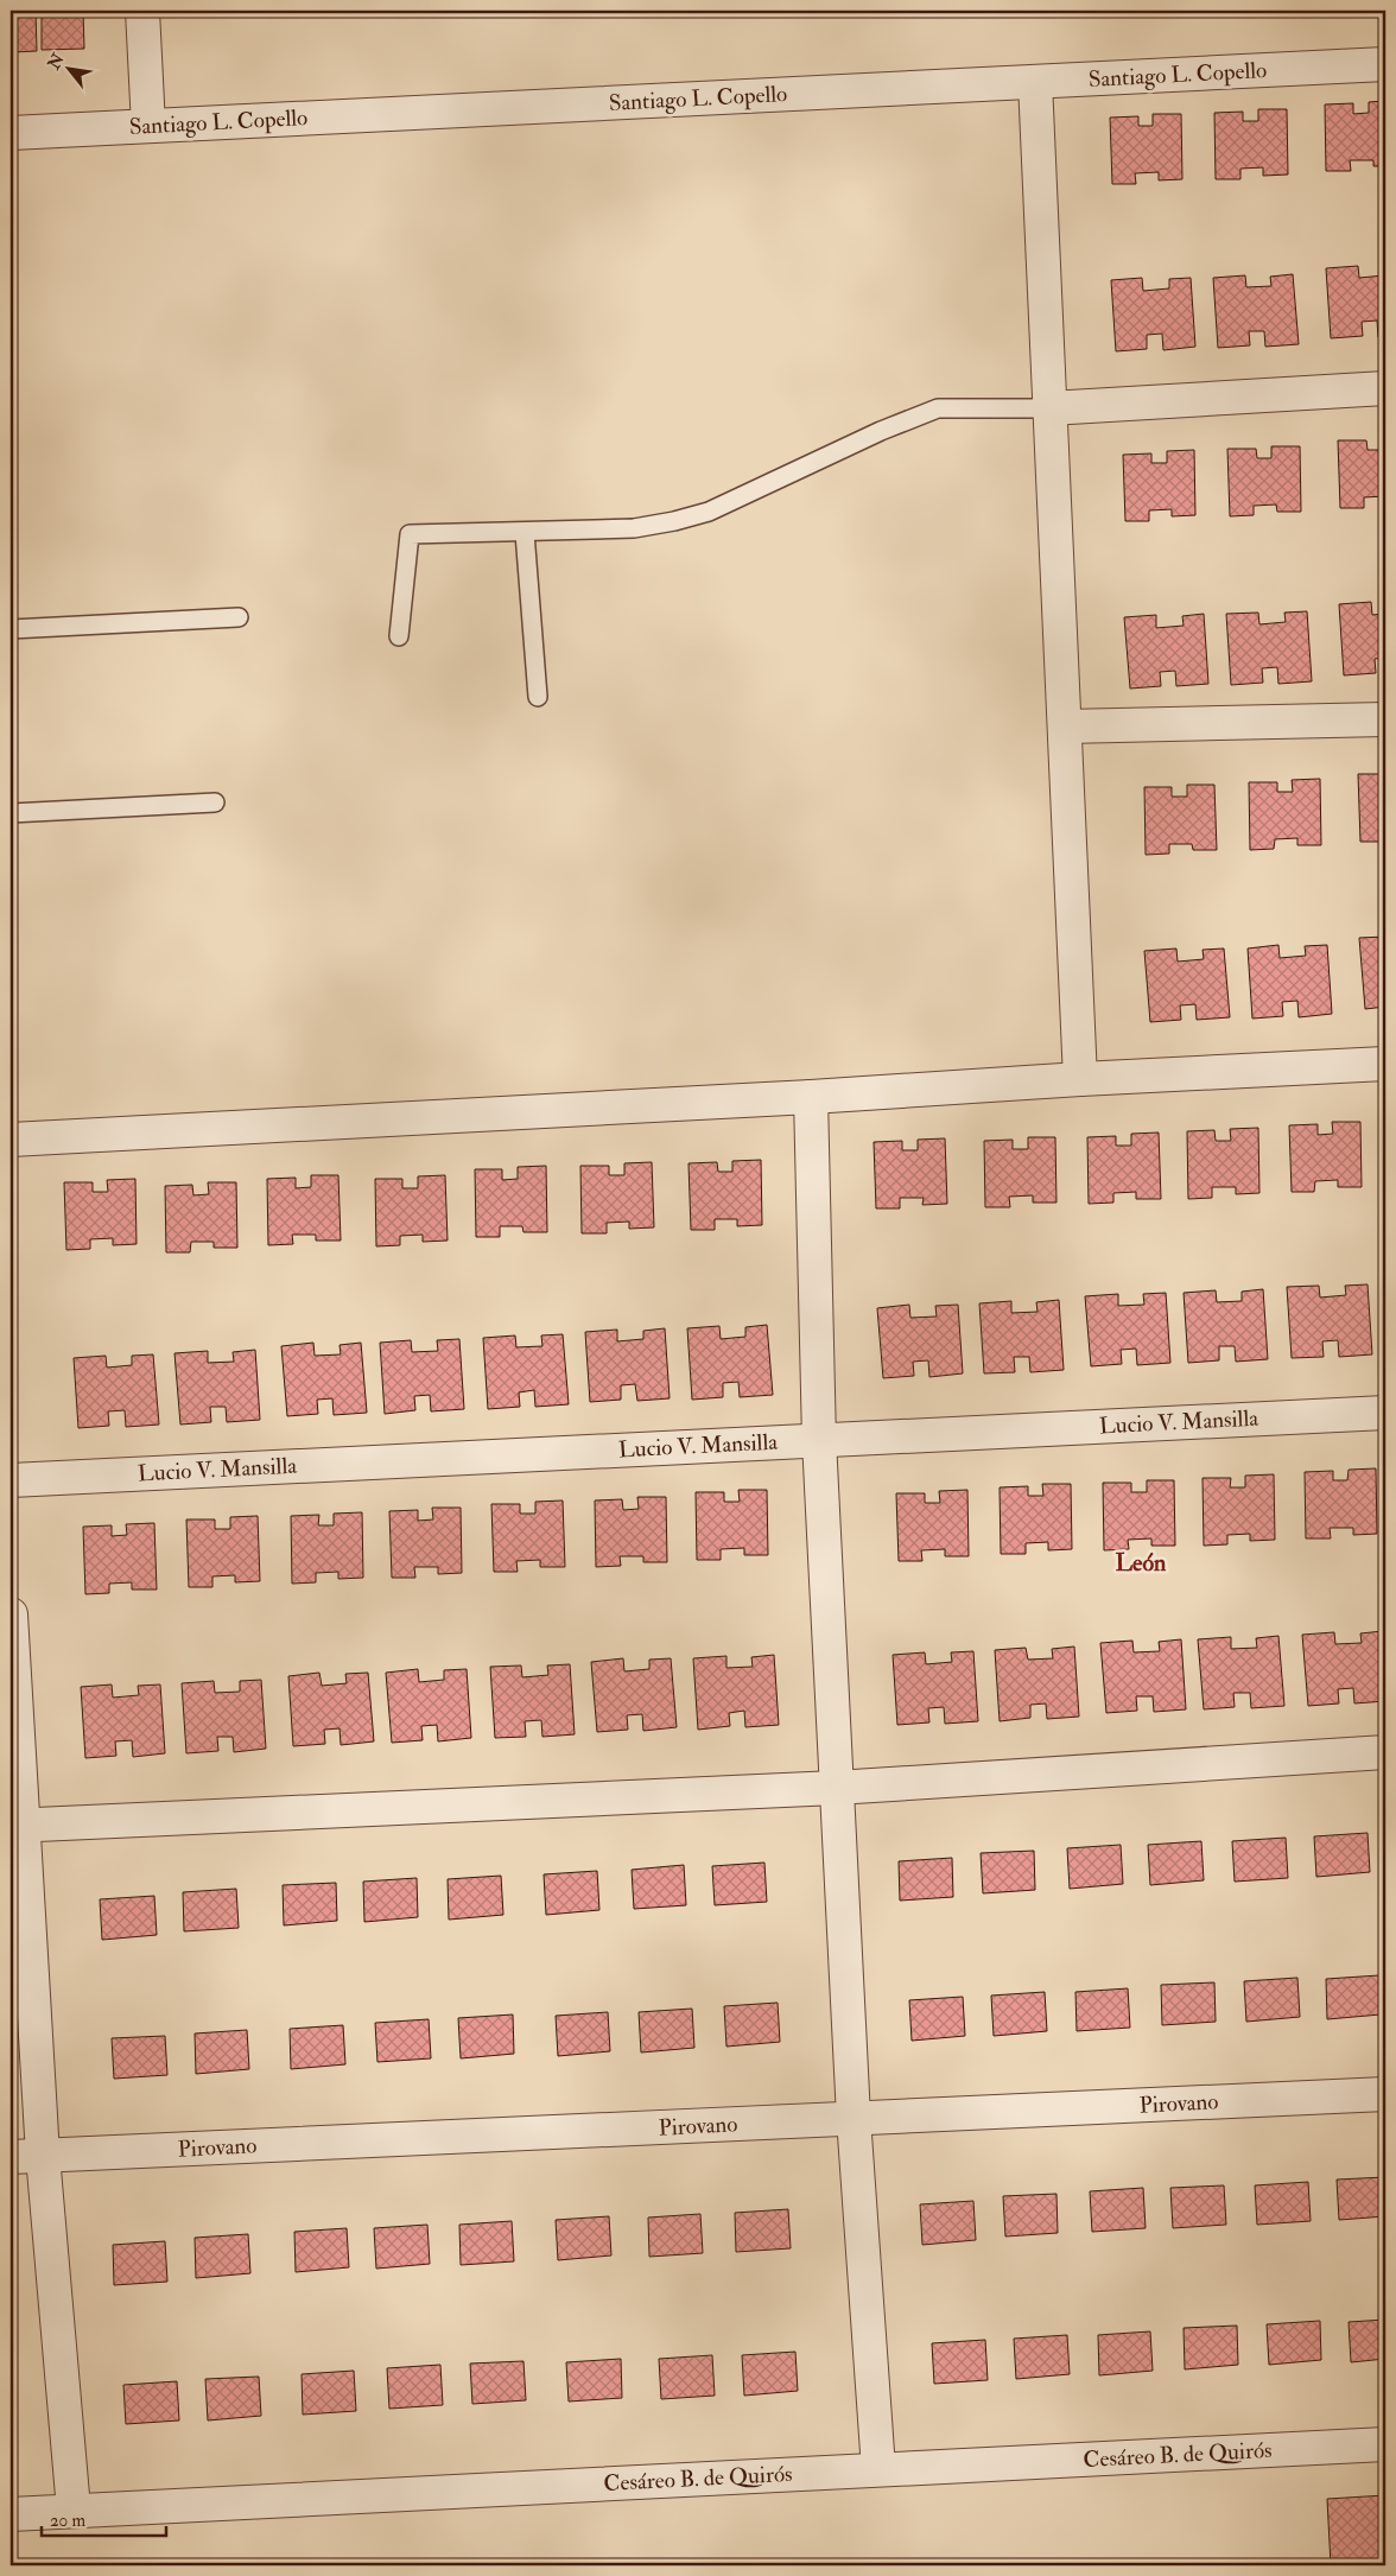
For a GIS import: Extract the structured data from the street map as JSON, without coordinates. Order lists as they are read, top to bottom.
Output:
{
  "streets": {
    "street": [
      "Santiago L. Copello",
      "Lucio V. Mansilla",
      "Pirovano",
      "Cesáreo B. de Quirós"
    ]
  },
  "districts": ["León"],
  "scale_bar": "20 m",
  "north": "top left"
}
